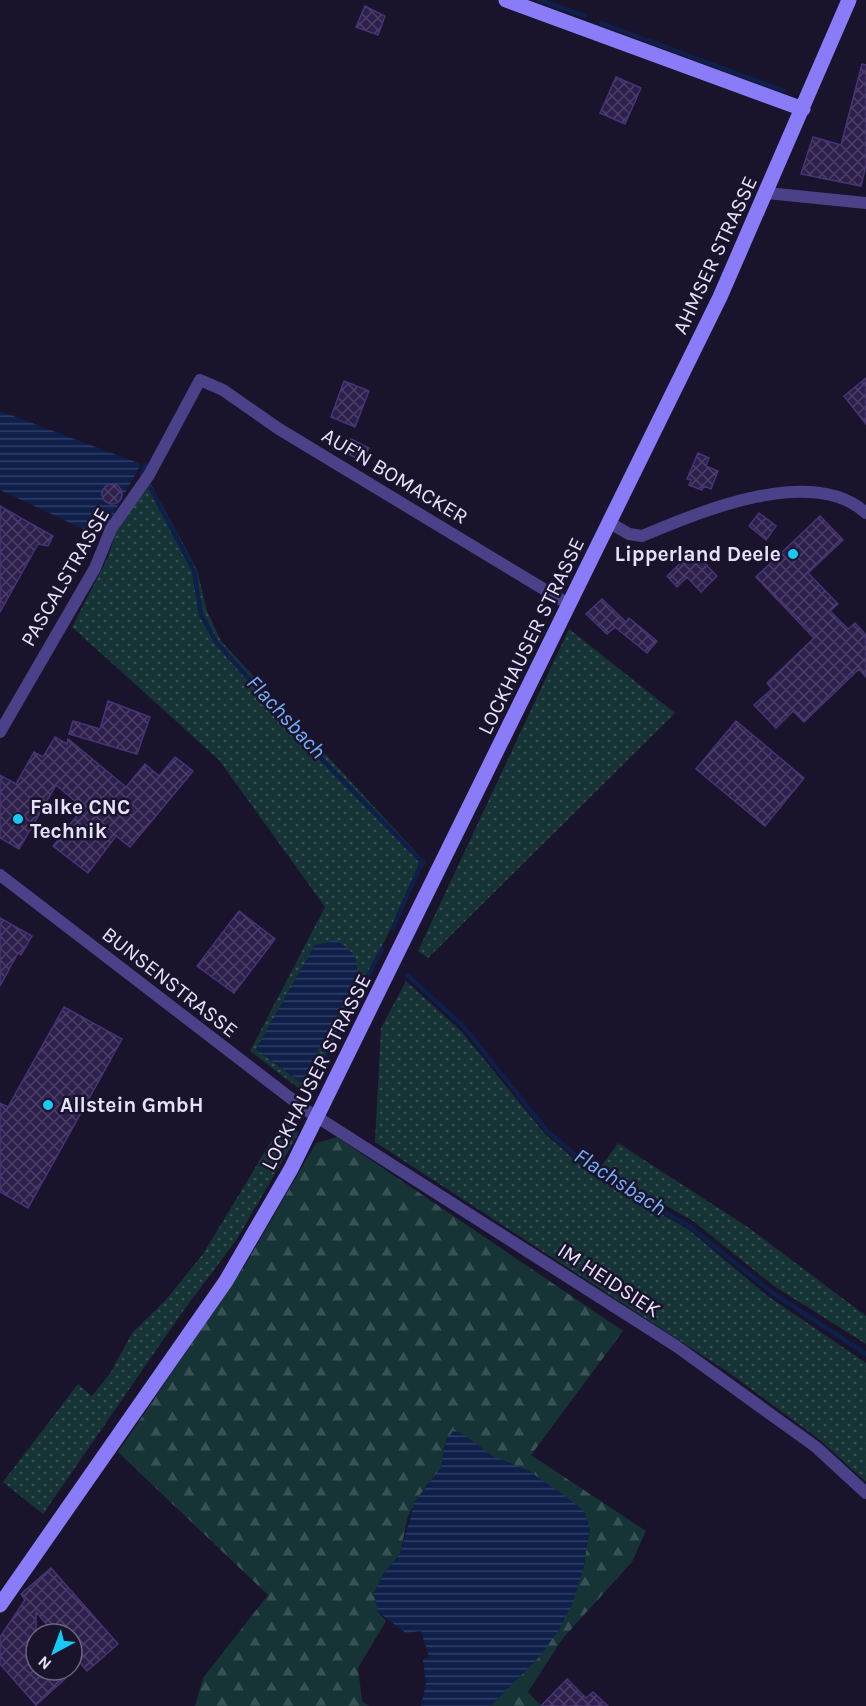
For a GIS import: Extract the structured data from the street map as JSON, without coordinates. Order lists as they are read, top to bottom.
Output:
{
  "streets": {
    "street": [
      "AHMSER STRASSE",
      "AUF'N BOMACKER",
      "PASCALSTRASSE",
      "LOCKHAUSER STRASSE",
      "BUNSENSTRASSE",
      "IM HEIDSIEK"
    ]
  },
  "crossings": [
    ["AHMSER STRASSE", "LOCKHAUSER STRASSE"],
    ["AUF'N BOMACKER", "PASCALSTRASSE"],
    ["AUF'N BOMACKER", "LOCKHAUSER STRASSE"],
    ["LOCKHAUSER STRASSE", "BUNSENSTRASSE"],
    ["LOCKHAUSER STRASSE", "IM HEIDSIEK"],
    ["BUNSENSTRASSE", "IM HEIDSIEK"]
  ],
  "water": ["Flachsbach"],
  "places": ["Lipperland Deele", "Falke CNC Technik", "Allstein GmbH"],
  "north": "bottom left"
}
